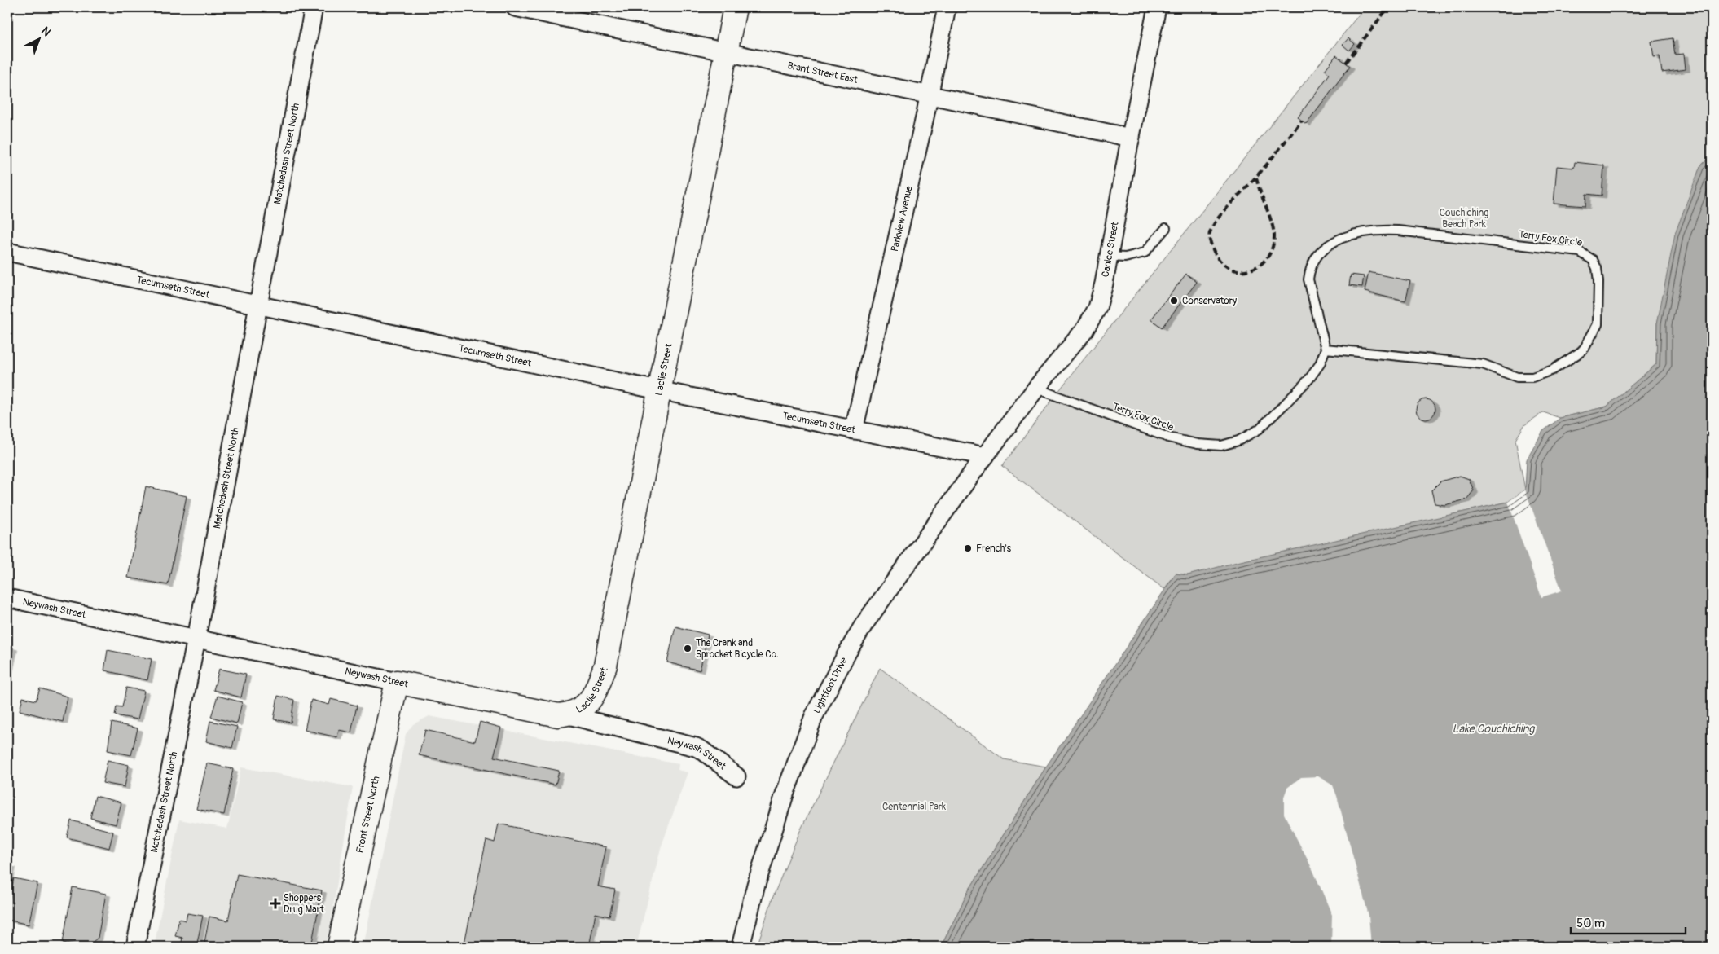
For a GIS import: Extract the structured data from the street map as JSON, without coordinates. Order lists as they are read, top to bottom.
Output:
{
  "streets": {
    "main road": ["Laclie Street", "Neywash Street", "Front Street North"],
    "street": [
      "Brant Street East",
      "Matchedash Street North",
      "Parkview Avenue",
      "Canice Street",
      "Tecumseth Street",
      "Lightfoot Drive"
    ],
    "lane": ["Terry Fox Circle"]
  },
  "crossings": [
    ["Brant Street East", "Parkview Avenue"],
    ["Brant Street East", "Canice Street"],
    ["Brant Street East", "Laclie Street"],
    ["Matchedash Street North", "Tecumseth Street"],
    ["Matchedash Street North", "Neywash Street"],
    ["Parkview Avenue", "Tecumseth Street"],
    ["Terry Fox Circle", "Canice Street"],
    ["Canice Street", "Tecumseth Street"],
    ["Canice Street", "Lightfoot Drive"],
    ["Tecumseth Street", "Laclie Street"],
    ["Tecumseth Street", "Lightfoot Drive"],
    ["Laclie Street", "Neywash Street"],
    ["Neywash Street", "Front Street North"]
  ],
  "water": ["Lake Couchiching"],
  "parks": ["Couchiching Beach Park", "Centennial Park"],
  "places": {
    "other": ["Conservatory", "French's", "The Crank and Sprocket Bicycle Co."],
    "health": ["Shoppers Drug Mart"]
  },
  "scale_bar": "50 m",
  "north": "top right"
}
